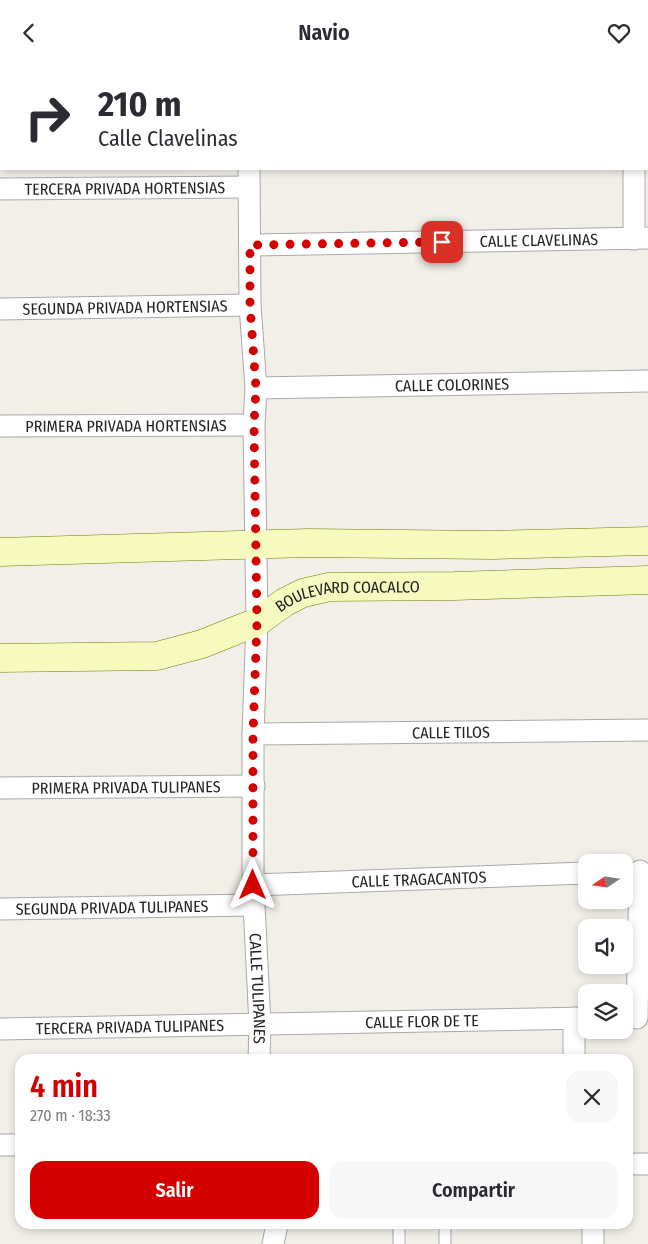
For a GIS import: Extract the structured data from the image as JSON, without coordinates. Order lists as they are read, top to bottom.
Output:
{
  "streets": {
    "main road": ["BOULEVARD COACALCO"],
    "street": [
      "TERCERA PRIVADA HORTENSIAS",
      "CALLE CLAVELINAS",
      "SEGUNDA PRIVADA HORTENSIAS",
      "CALLE COLORINES",
      "PRIMERA PRIVADA HORTENSIAS",
      "CALLE TILOS",
      "PRIMERA PRIVADA TULIPANES",
      "CALLE TRAGACANTOS",
      "SEGUNDA PRIVADA TULIPANES",
      "CALLE TULIPANES",
      "CALLE FLOR DE TE",
      "TERCERA PRIVADA TULIPANES"
    ]
  },
  "crossings": [
    ["TERCERA PRIVADA HORTENSIAS", "CALLE TULIPANES"],
    ["CALLE CLAVELINAS", "CALLE TULIPANES"],
    ["SEGUNDA PRIVADA HORTENSIAS", "CALLE TULIPANES"],
    ["CALLE COLORINES", "CALLE TULIPANES"],
    ["PRIMERA PRIVADA HORTENSIAS", "CALLE TULIPANES"],
    ["BOULEVARD COACALCO", "CALLE TULIPANES"],
    ["CALLE TILOS", "CALLE TULIPANES"],
    ["PRIMERA PRIVADA TULIPANES", "CALLE TULIPANES"],
    ["CALLE TRAGACANTOS", "SEGUNDA PRIVADA TULIPANES"],
    ["CALLE TRAGACANTOS", "CALLE TULIPANES"],
    ["SEGUNDA PRIVADA TULIPANES", "CALLE TULIPANES"],
    ["CALLE TULIPANES", "CALLE FLOR DE TE"],
    ["CALLE TULIPANES", "TERCERA PRIVADA TULIPANES"],
    ["CALLE FLOR DE TE", "TERCERA PRIVADA TULIPANES"]
  ],
  "north": "left",
  "page": {
    "header": "Navio",
    "turn": ["210 m", "Calle Clavelinas"],
    "heading": ["4 min", "270 m · 18:33"],
    "buttons": ["Salir", "Compartir"]
  }
}
